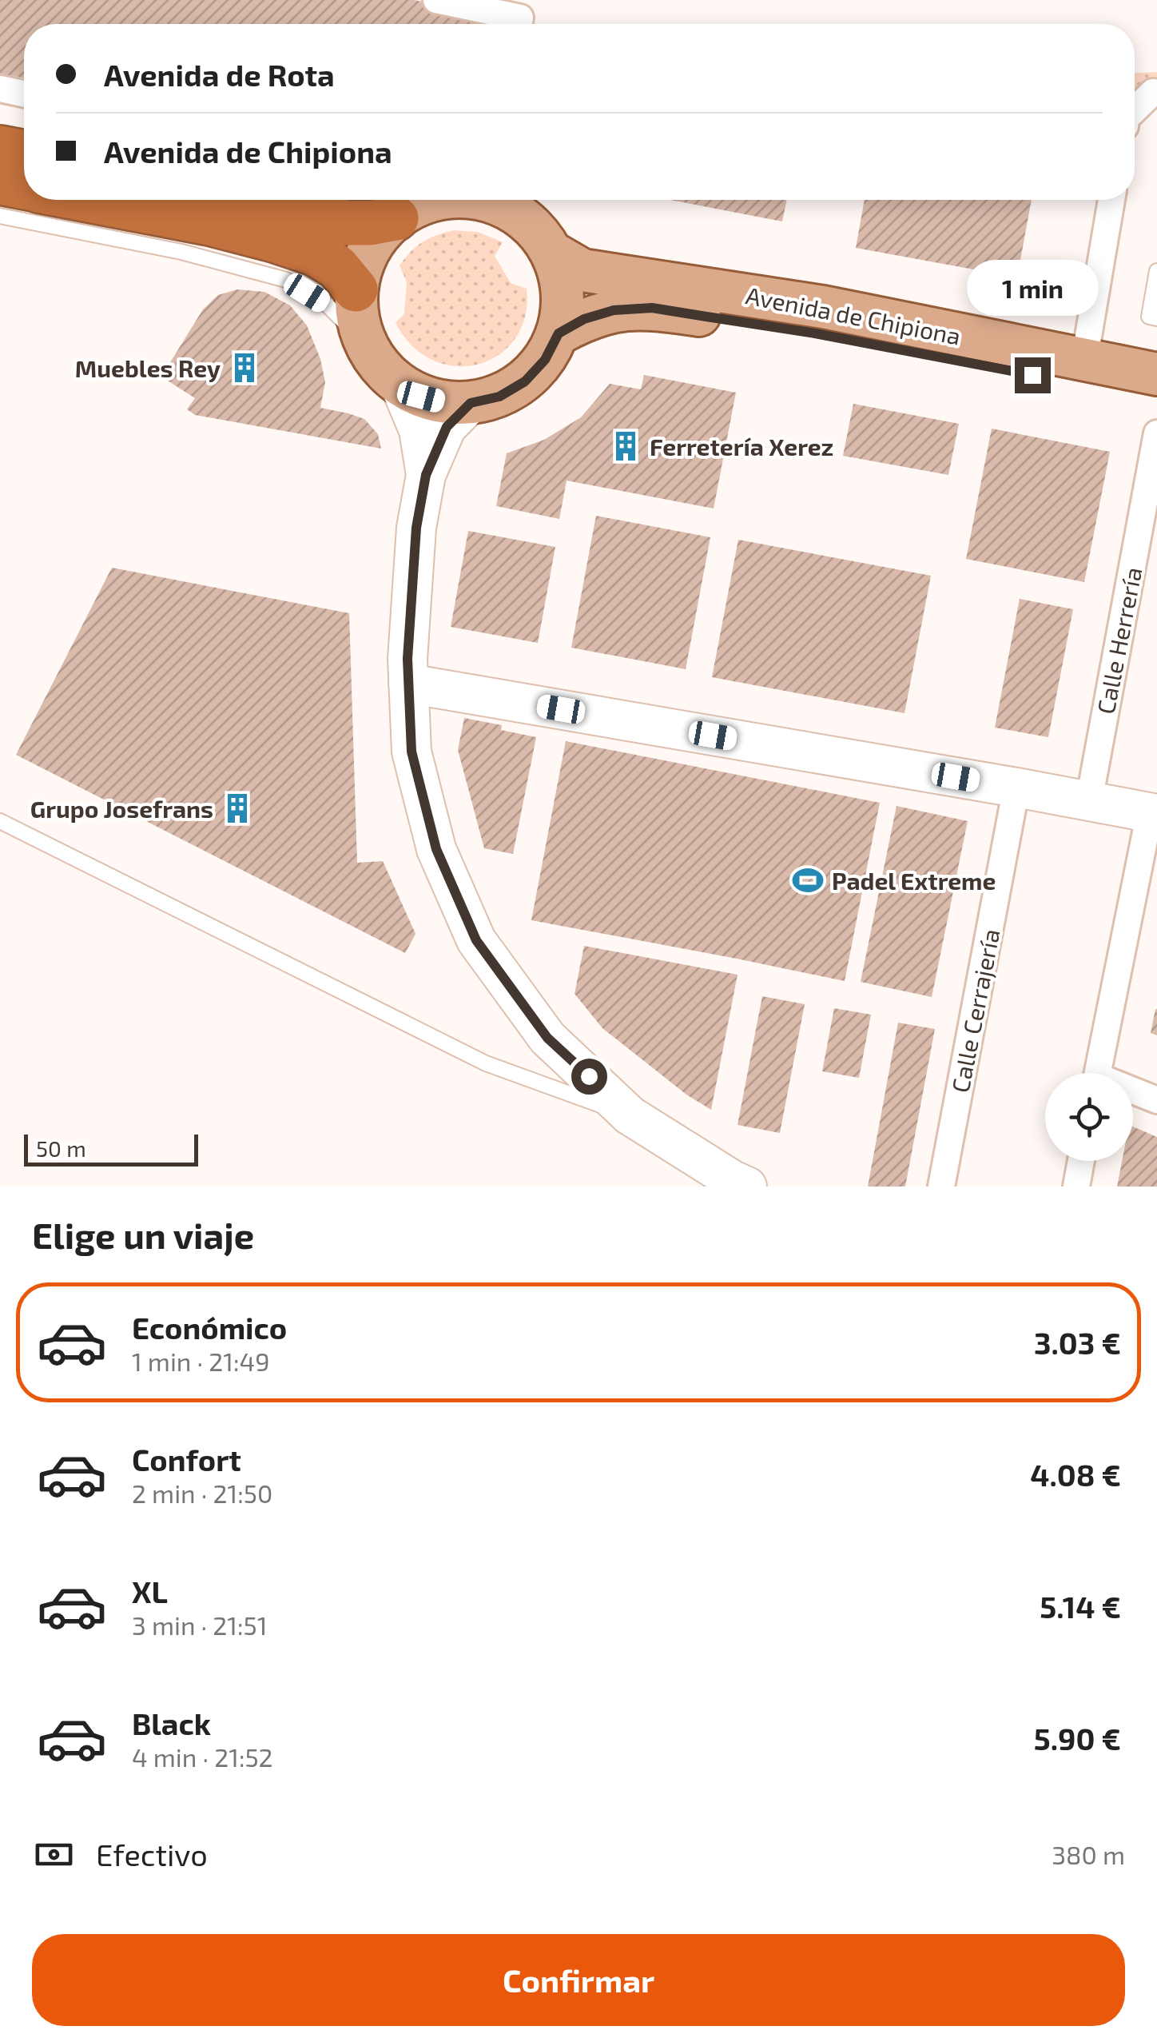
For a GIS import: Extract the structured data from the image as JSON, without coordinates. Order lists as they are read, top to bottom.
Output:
{
  "streets": {
    "main road": ["Avenida de Chipiona"],
    "street": ["Calle Herrería", "Calle Cerrajería"]
  },
  "places": {
    "building": ["Muebles Rey", "Ferretería Xerez", "Grupo Josefrans"],
    "sports": ["Padel Extreme"]
  },
  "scale_bar": "50 m",
  "page": {
    "banner": ["Avenida de Rota", "Avenida de Chipiona"],
    "bubble": "1 min",
    "scale": "50 m",
    "heading": "Elige un viaje",
    "list": [
      {
        "name": "Económico",
        "note": "1 min · 21:49",
        "value": "3.03 €"
      },
      {
        "name": "Confort",
        "note": "2 min · 21:50",
        "value": "4.08 €"
      },
      {
        "name": "XL",
        "note": "3 min · 21:51",
        "value": "5.14 €"
      },
      {
        "name": "Black",
        "note": "4 min · 21:52",
        "value": "5.90 €"
      }
    ],
    "pay": ["Efectivo", "380 m"],
    "buttons": "Confirmar"
  }
}
